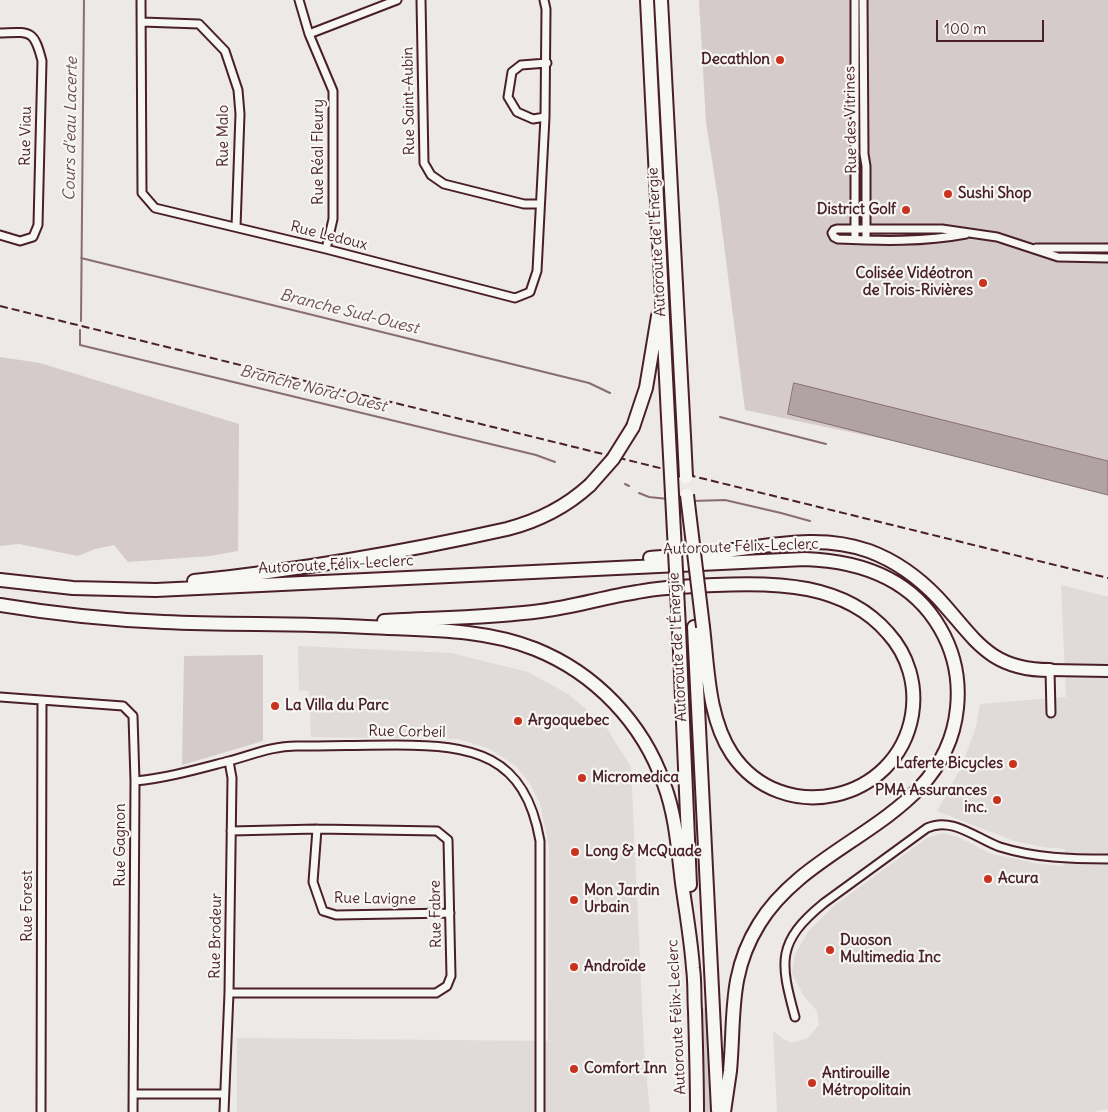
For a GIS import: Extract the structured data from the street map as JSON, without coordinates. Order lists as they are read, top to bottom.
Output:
{
  "streets": {
    "highway": ["Autoroute de l'Énergie", "Autoroute Félix-Leclerc"],
    "street": [
      "Rue Saint-Aubin",
      "Rue des Vitrines",
      "Rue Viau",
      "Rue Malo",
      "Rue Réal Fleury",
      "Rue Ledoux",
      "Rue Corbeil",
      "Rue Gagnon",
      "Rue Lavigne",
      "Rue Forest",
      "Rue Fabre",
      "Rue Brodeur"
    ]
  },
  "crossings": [
    ["Rue Saint-Aubin", "Rue Ledoux"],
    ["Rue Malo", "Rue Ledoux"],
    ["Rue Réal Fleury", "Rue Ledoux"],
    ["Autoroute de l'Énergie", "Autoroute Félix-Leclerc"],
    ["Rue Corbeil", "Rue Gagnon"],
    ["Rue Corbeil", "Rue Brodeur"],
    ["Rue Gagnon", "Rue Forest"],
    ["Rue Lavigne", "Rue Fabre"],
    ["Rue Fabre", "Rue Brodeur"]
  ],
  "water": ["Cours d'eau Lacerte", "Branche Sud-Ouest", "Branche Nord-Ouest"],
  "places": [
    "Decathlon",
    "Sushi Shop",
    "District Golf",
    "Colisée Vidéotron de Trois-Rivières",
    "La Villa du Parc",
    "Argoquebec",
    "Laferte Bicycles",
    "Micromedica",
    "PMA Assurances inc.",
    "Long & McQuade",
    "Acura",
    "Mon Jardin Urbain",
    "Duoson Multimedia Inc",
    "Androïde",
    "Comfort Inn",
    "Antirouille Métropolitain"
  ],
  "scale_bar": "100 m"
}
